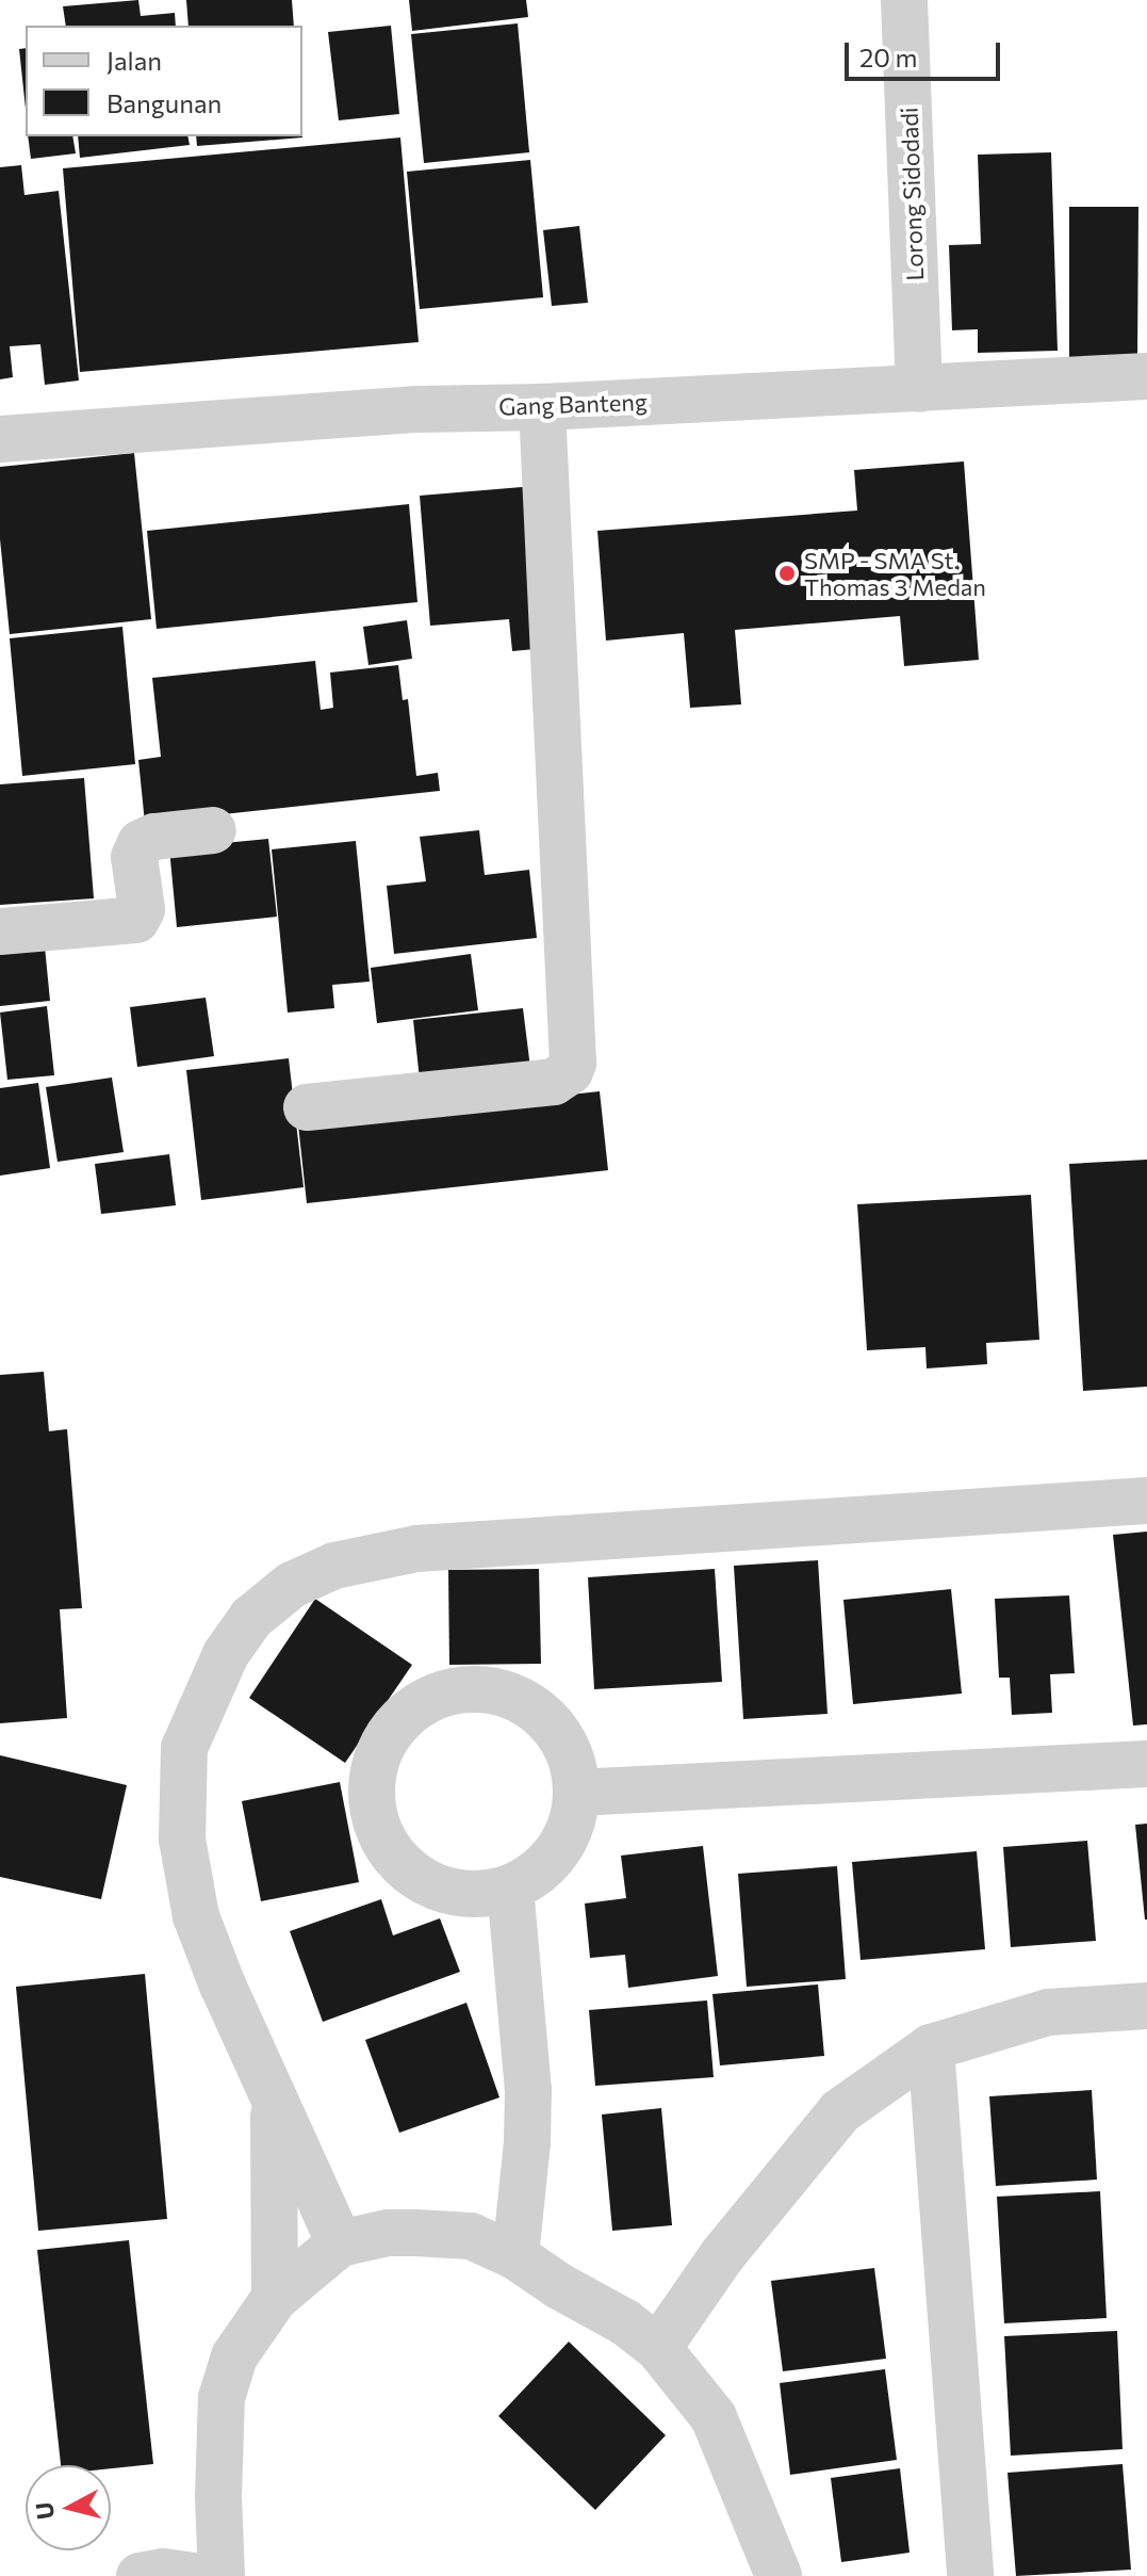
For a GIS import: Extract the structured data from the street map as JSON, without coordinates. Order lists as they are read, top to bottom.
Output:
{
  "streets": {
    "street": ["Lorong Sidodadi", "Gang Banteng"]
  },
  "crossings": [
    ["Lorong Sidodadi", "Gang Banteng"]
  ],
  "places": ["SMP - SMA St. Thomas 3 Medan"],
  "legend": ["Jalan", "Bangunan"],
  "scale_bar": "20 m",
  "north": "left"
}
